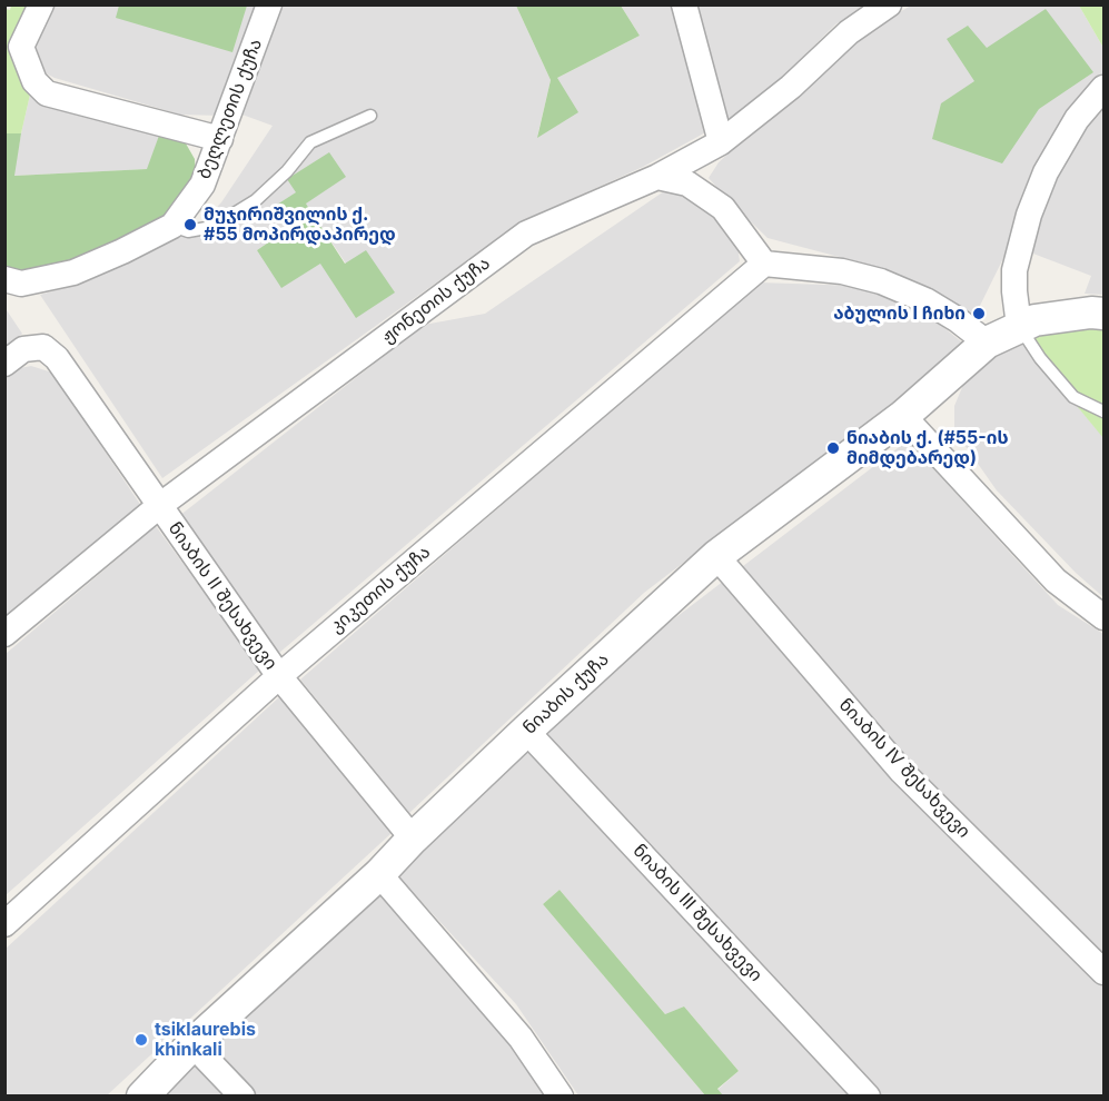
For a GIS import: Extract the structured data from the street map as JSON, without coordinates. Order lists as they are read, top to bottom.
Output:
{
  "streets": {
    "street": [
      "ბეღლეთის ქუჩა",
      "ჟონეთის ქუჩა",
      "კიკეთის ქუჩა",
      "ნიაბის II შესახვევი",
      "ნიაბის ქუჩა",
      "ნიაბის IV შესახვევი",
      "ნიაბის III შესახვევი"
    ]
  },
  "crossings": [
    ["ჟონეთის ქუჩა", "ნიაბის II შესახვევი"],
    ["კიკეთის ქუჩა", "ნიაბის II შესახვევი"],
    ["ნიაბის II შესახვევი", "ნიაბის ქუჩა"],
    ["ნიაბის ქუჩა", "ნიაბის IV შესახვევი"],
    ["ნიაბის ქუჩა", "ნიაბის III შესახვევი"]
  ],
  "places": [
    "მუჯირიშვილის ქ. #55 მოპირდაპირედ",
    "აბულის I ჩიხი",
    "ნიაბის ქ. (#55-ის მიმდებარედ)",
    "tsiklaurebis khinkali"
  ]
}
